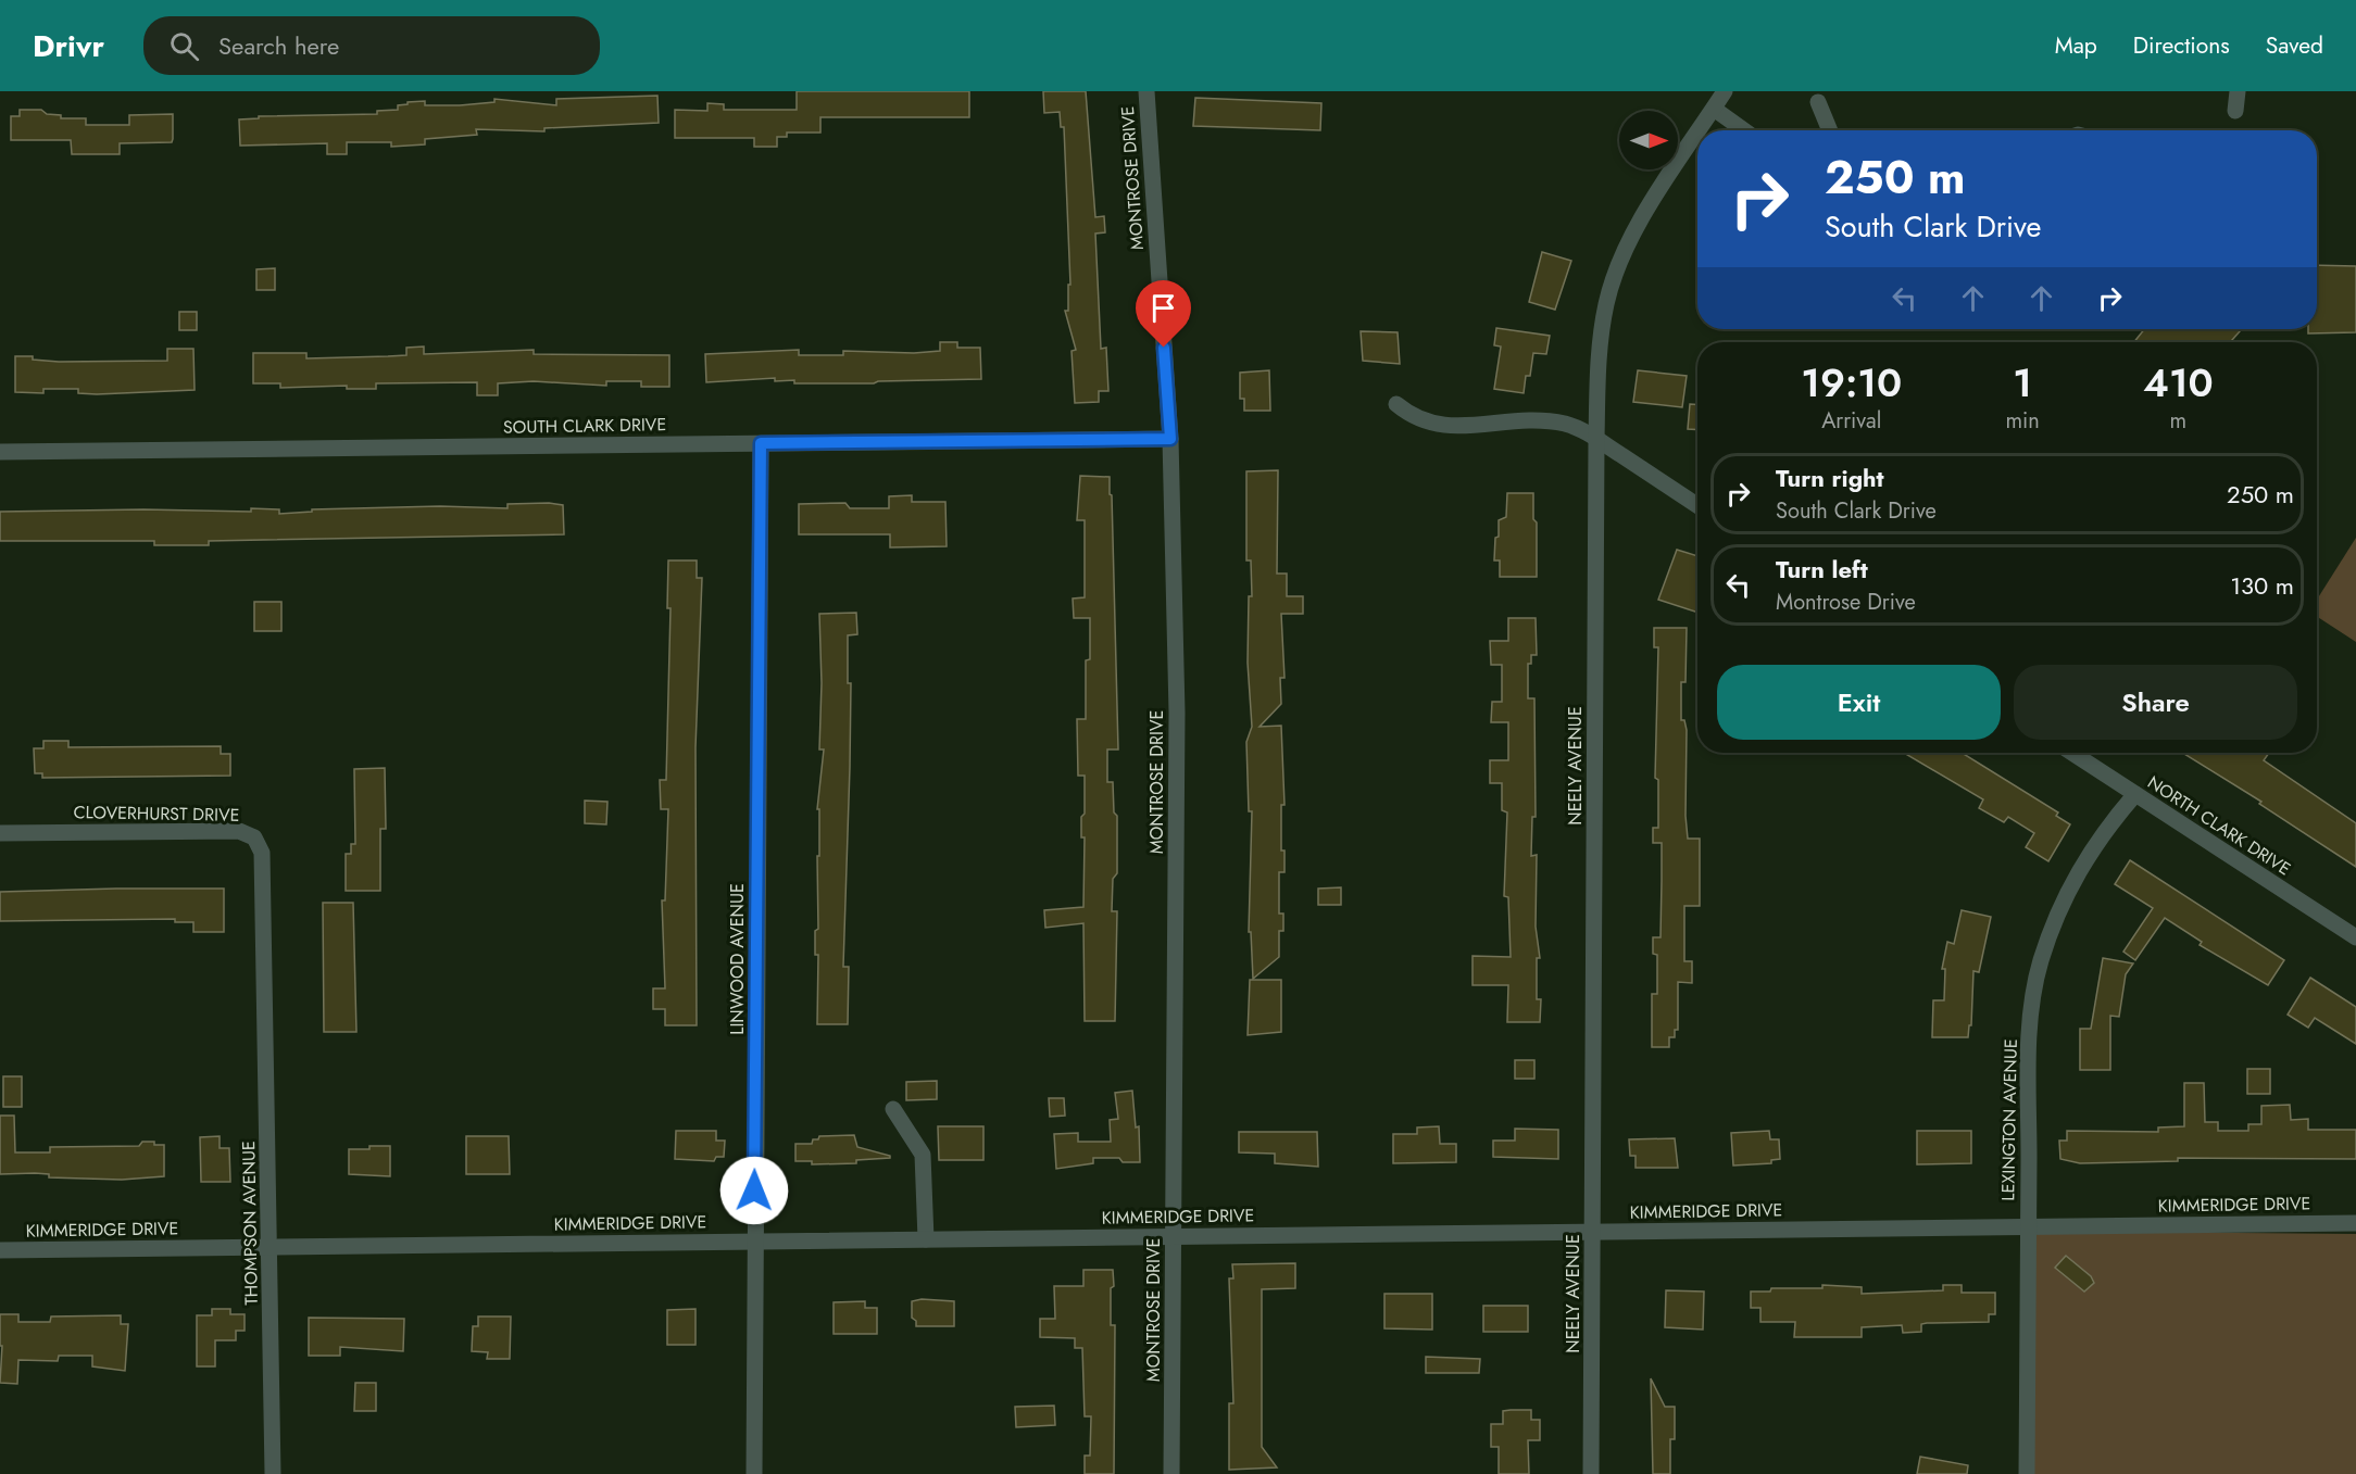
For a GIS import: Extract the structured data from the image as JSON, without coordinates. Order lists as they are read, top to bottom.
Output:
{
  "streets": {
    "street": [
      "MONTROSE DRIVE",
      "SOUTH CLARK DRIVE",
      "NEELY AVENUE",
      "CLOVERHURST DRIVE",
      "NORTH CLARK DRIVE",
      "LINWOOD AVENUE",
      "LEXINGTON AVENUE",
      "KIMMERIDGE DRIVE",
      "THOMPSON AVENUE"
    ]
  },
  "crossings": [
    ["MONTROSE DRIVE", "SOUTH CLARK DRIVE"],
    ["MONTROSE DRIVE", "KIMMERIDGE DRIVE"],
    ["SOUTH CLARK DRIVE", "LINWOOD AVENUE"],
    ["NEELY AVENUE", "KIMMERIDGE DRIVE"],
    ["CLOVERHURST DRIVE", "THOMPSON AVENUE"],
    ["NORTH CLARK DRIVE", "LEXINGTON AVENUE"],
    ["LINWOOD AVENUE", "KIMMERIDGE DRIVE"],
    ["LEXINGTON AVENUE", "KIMMERIDGE DRIVE"],
    ["KIMMERIDGE DRIVE", "THOMPSON AVENUE"]
  ],
  "north": "right",
  "page": {
    "header": "Drivr",
    "search": "Search here",
    "nav": ["Map", "Directions", "Saved"],
    "turn": ["250 m", "South Clark Drive"],
    "eta": [
      "19:10",
      "Arrival",
      "1",
      "min",
      "410",
      "m"
    ],
    "list": [
      {
        "name": "Turn right",
        "note": "South Clark Drive",
        "value": "250 m"
      },
      {
        "name": "Turn left",
        "note": "Montrose Drive",
        "value": "130 m"
      }
    ],
    "buttons": ["Exit", "Share"]
  }
}
